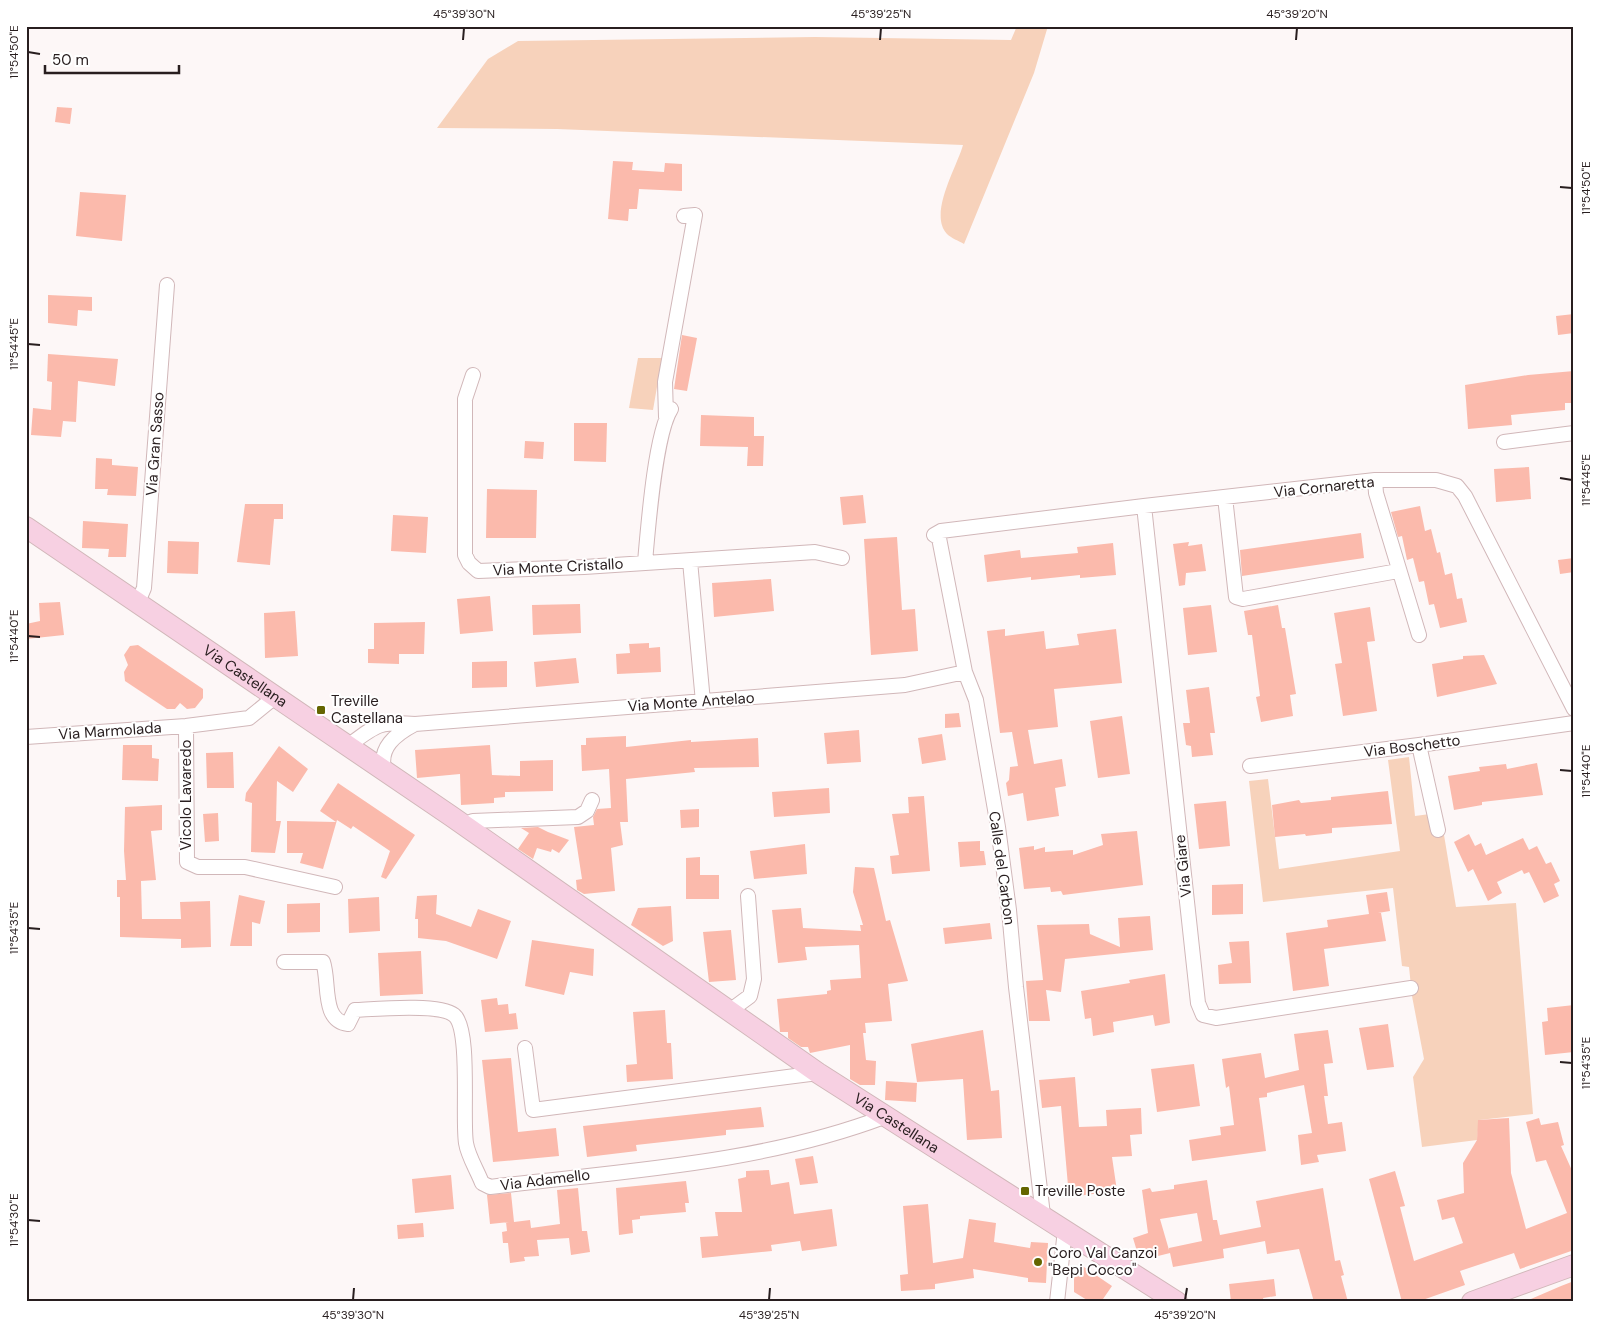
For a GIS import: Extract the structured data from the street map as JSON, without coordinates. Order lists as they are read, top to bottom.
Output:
{
  "streets": {
    "street": [
      "Via Gran Sasso",
      "Via Cornaretta",
      "Via Monte Cristallo",
      "Via Castellana",
      "Via Monte Antelao",
      "Via Marmolada",
      "Via Boschetto",
      "Vicolo Lavaredo",
      "Via Giare",
      "Calle del Carbon",
      "Via Adamello"
    ]
  },
  "crossings": [
    ["Via Gran Sasso", "Via Castellana"],
    ["Via Cornaretta", "Via Giare"],
    ["Via Cornaretta", "Calle del Carbon"],
    ["Via Castellana", "Via Monte Antelao"],
    ["Via Castellana", "Via Marmolada"],
    ["Via Castellana", "Calle del Carbon"],
    ["Via Castellana", "Via Adamello"],
    ["Via Monte Antelao", "Calle del Carbon"],
    ["Via Marmolada", "Vicolo Lavaredo"]
  ],
  "places": {
    "transit": ["Treville Castellana", "Treville Poste"],
    "other": ["Coro Val Canzoi \"Bepi Cocco\""]
  },
  "scale_bar": "50 m",
  "coordinates": [
    "45°39'30\"N",
    "45°39'25\"N",
    "45°39'20\"N",
    "11°54'50\"E",
    "11°54'45\"E",
    "11°54'40\"E",
    "11°54'35\"E",
    "11°54'30\"E"
  ]
}
